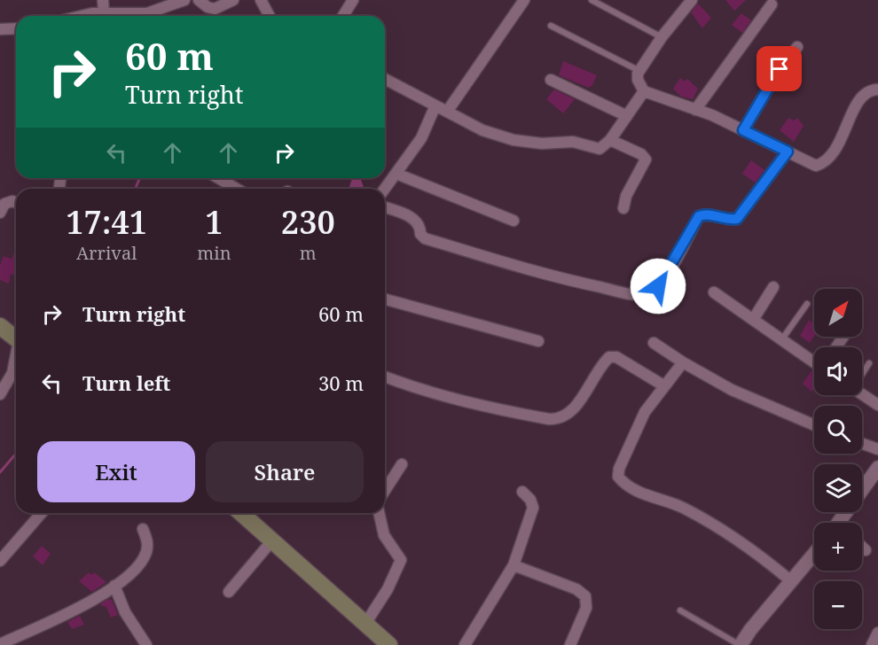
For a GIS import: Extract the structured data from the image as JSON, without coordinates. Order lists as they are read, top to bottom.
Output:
{
  "north": "top right",
  "page": {
    "turn": ["60 m", "Turn right"],
    "eta": [
      "17:41",
      "Arrival",
      "1",
      "min",
      "230",
      "m"
    ],
    "list": [
      {
        "name": "Turn right",
        "value": "60 m"
      },
      {
        "name": "Turn left",
        "value": "30 m"
      }
    ],
    "map_buttons": ["+", "−"],
    "buttons": ["Exit", "Share"]
  }
}
